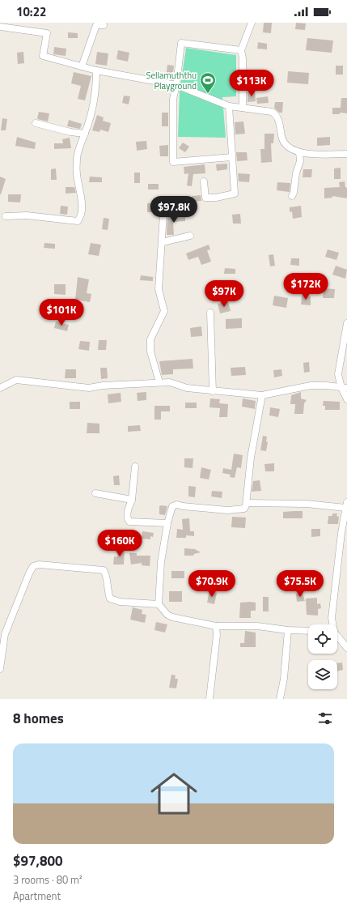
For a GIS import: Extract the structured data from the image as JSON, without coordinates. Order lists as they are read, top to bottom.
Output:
{
  "places": {
    "sports": ["Sellamuththu Playground"]
  },
  "page": {
    "status": "10:22",
    "price": [
      "$113K",
      "$97.8K",
      "$172K",
      "$97K",
      "$101K",
      "$160K",
      "$70.9K",
      "$75.5K"
    ],
    "heading": "8 homes",
    "list": [
      {
        "name": "$97,800",
        "note": "3 rooms · 80 m² · Apartment"
      }
    ]
  }
}
